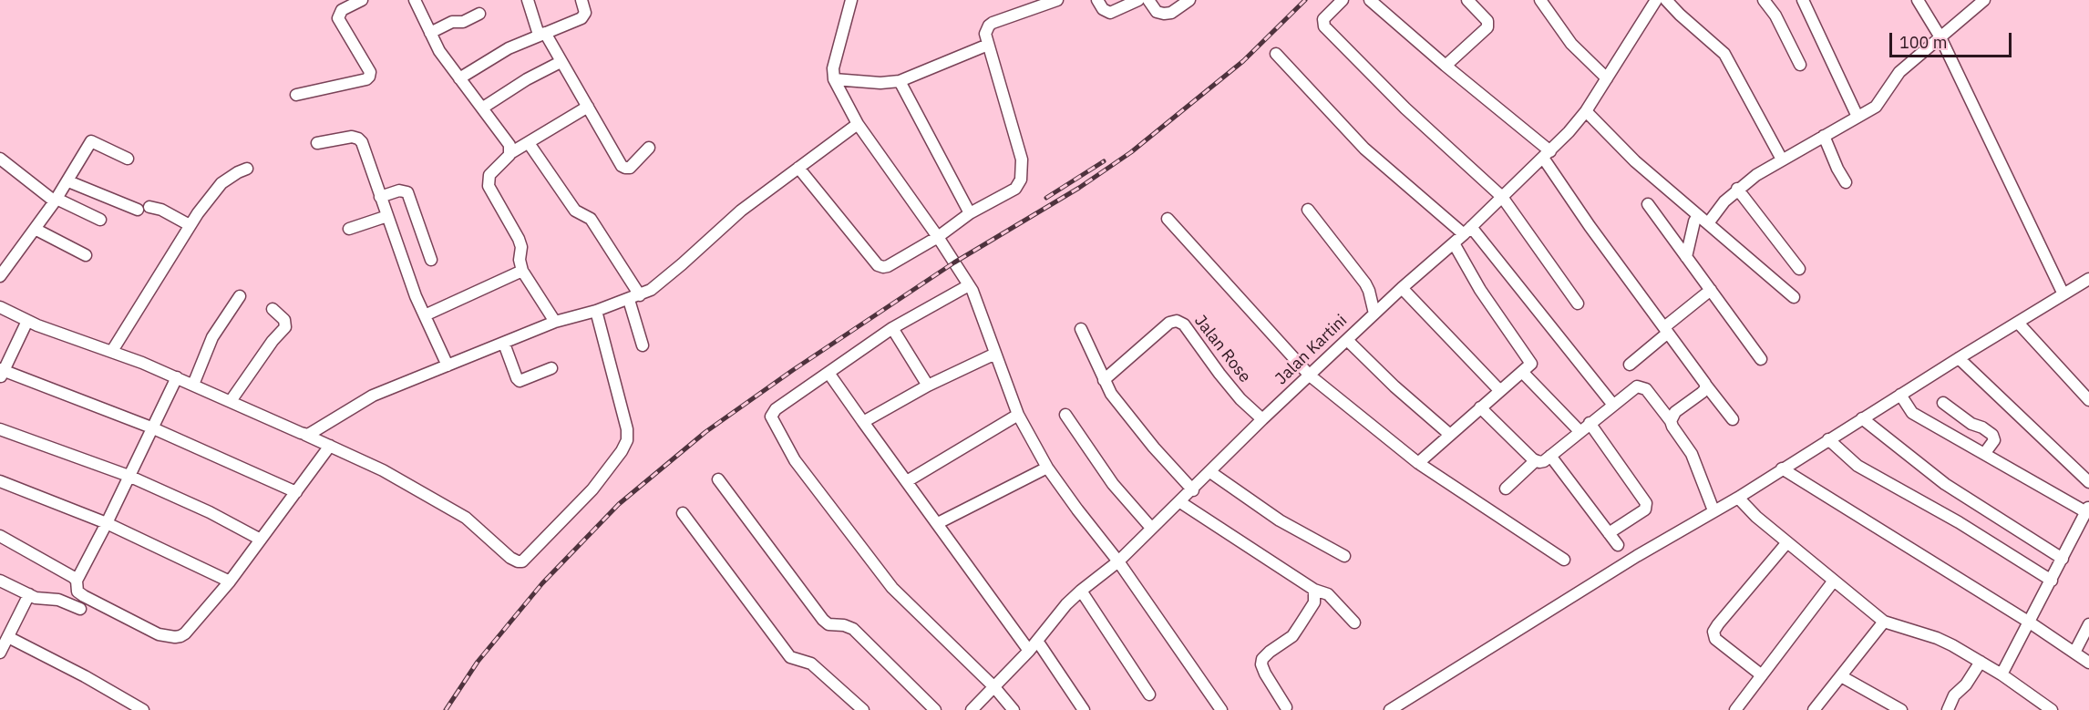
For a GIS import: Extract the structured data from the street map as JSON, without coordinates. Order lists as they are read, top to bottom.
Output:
{
  "streets": {
    "street": ["Jalan Rose", "Jalan Kartini"]
  },
  "crossings": [
    ["Jalan Rose", "Jalan Kartini"]
  ],
  "scale_bar": "100 m"
}
